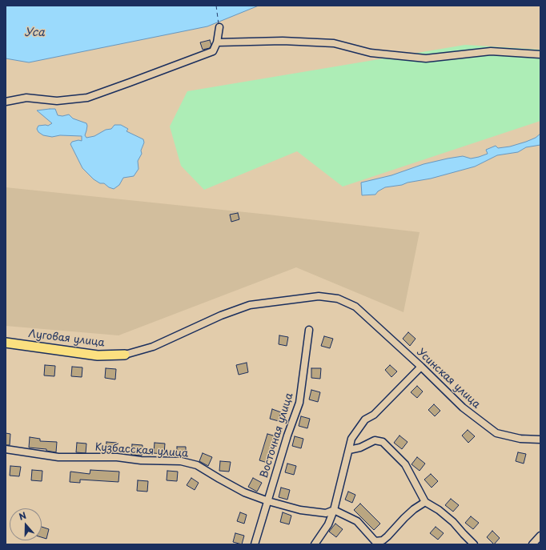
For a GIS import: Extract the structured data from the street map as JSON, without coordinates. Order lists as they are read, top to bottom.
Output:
{
  "streets": {
    "main road": ["Луговая улица"],
    "street": ["Усинская улица", "Восточная улица", "Кузбасская улица"]
  },
  "crossings": [
    ["Луговая улица", "Усинская улица"],
    ["Восточная улица", "Кузбасская улица"]
  ],
  "water": ["Уса"],
  "north": "top"
}
